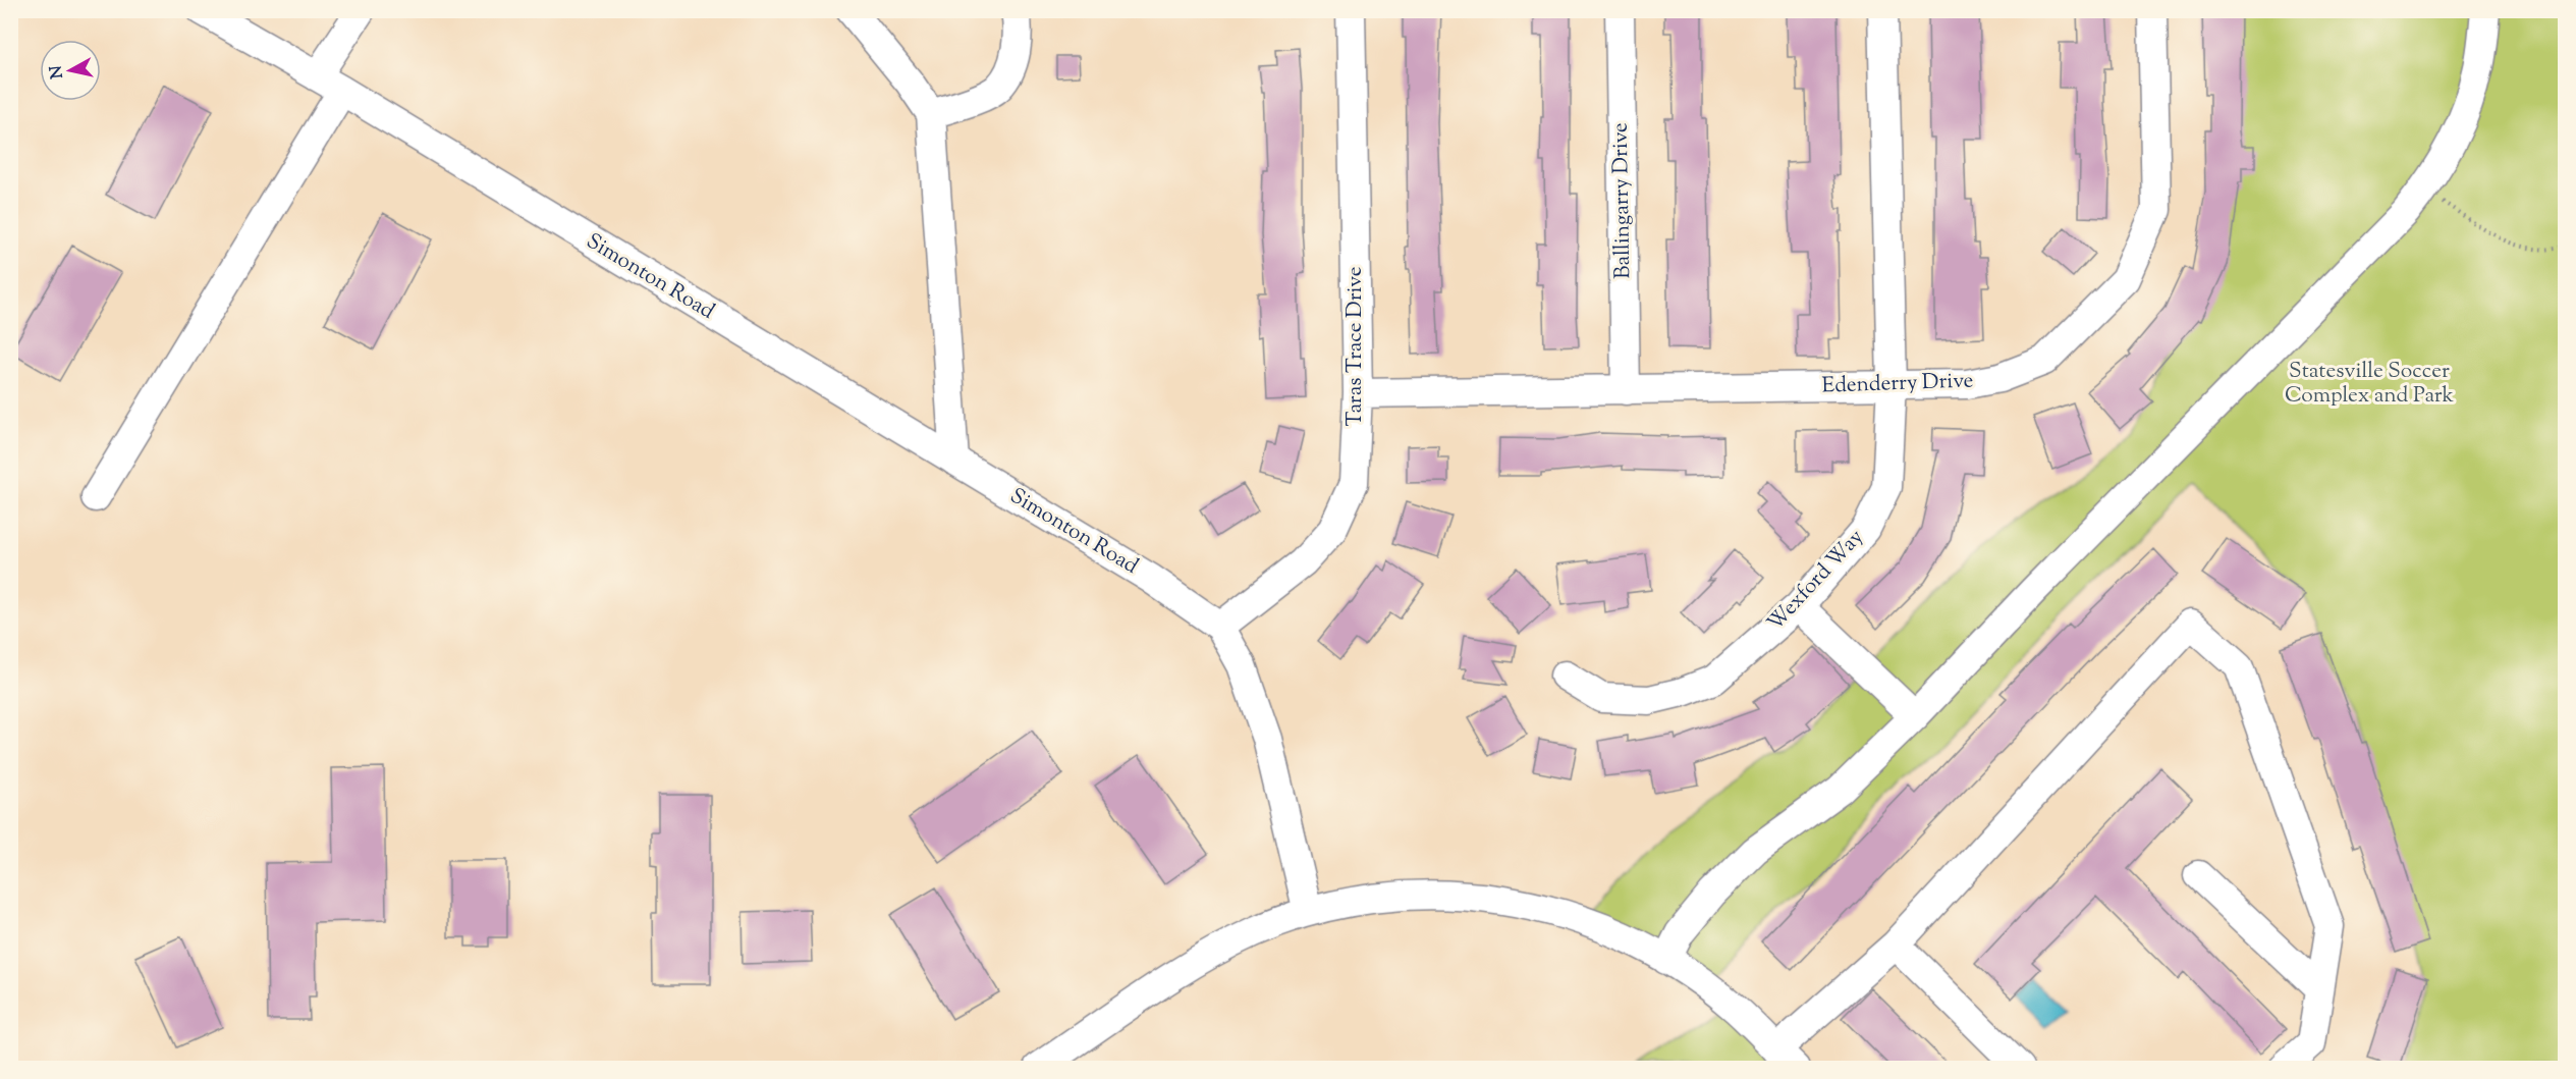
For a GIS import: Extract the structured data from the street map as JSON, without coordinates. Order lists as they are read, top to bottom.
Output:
{
  "streets": {
    "street": [
      "Ballingarry Drive",
      "Simonton Road",
      "Taras Trace Drive",
      "Edenderry Drive",
      "Wexford Way"
    ]
  },
  "crossings": [
    ["Ballingarry Drive", "Edenderry Drive"],
    ["Simonton Road", "Taras Trace Drive"],
    ["Taras Trace Drive", "Edenderry Drive"],
    ["Edenderry Drive", "Wexford Way"]
  ],
  "parks": ["Statesville Soccer Complex and Park"],
  "north": "left"
}
